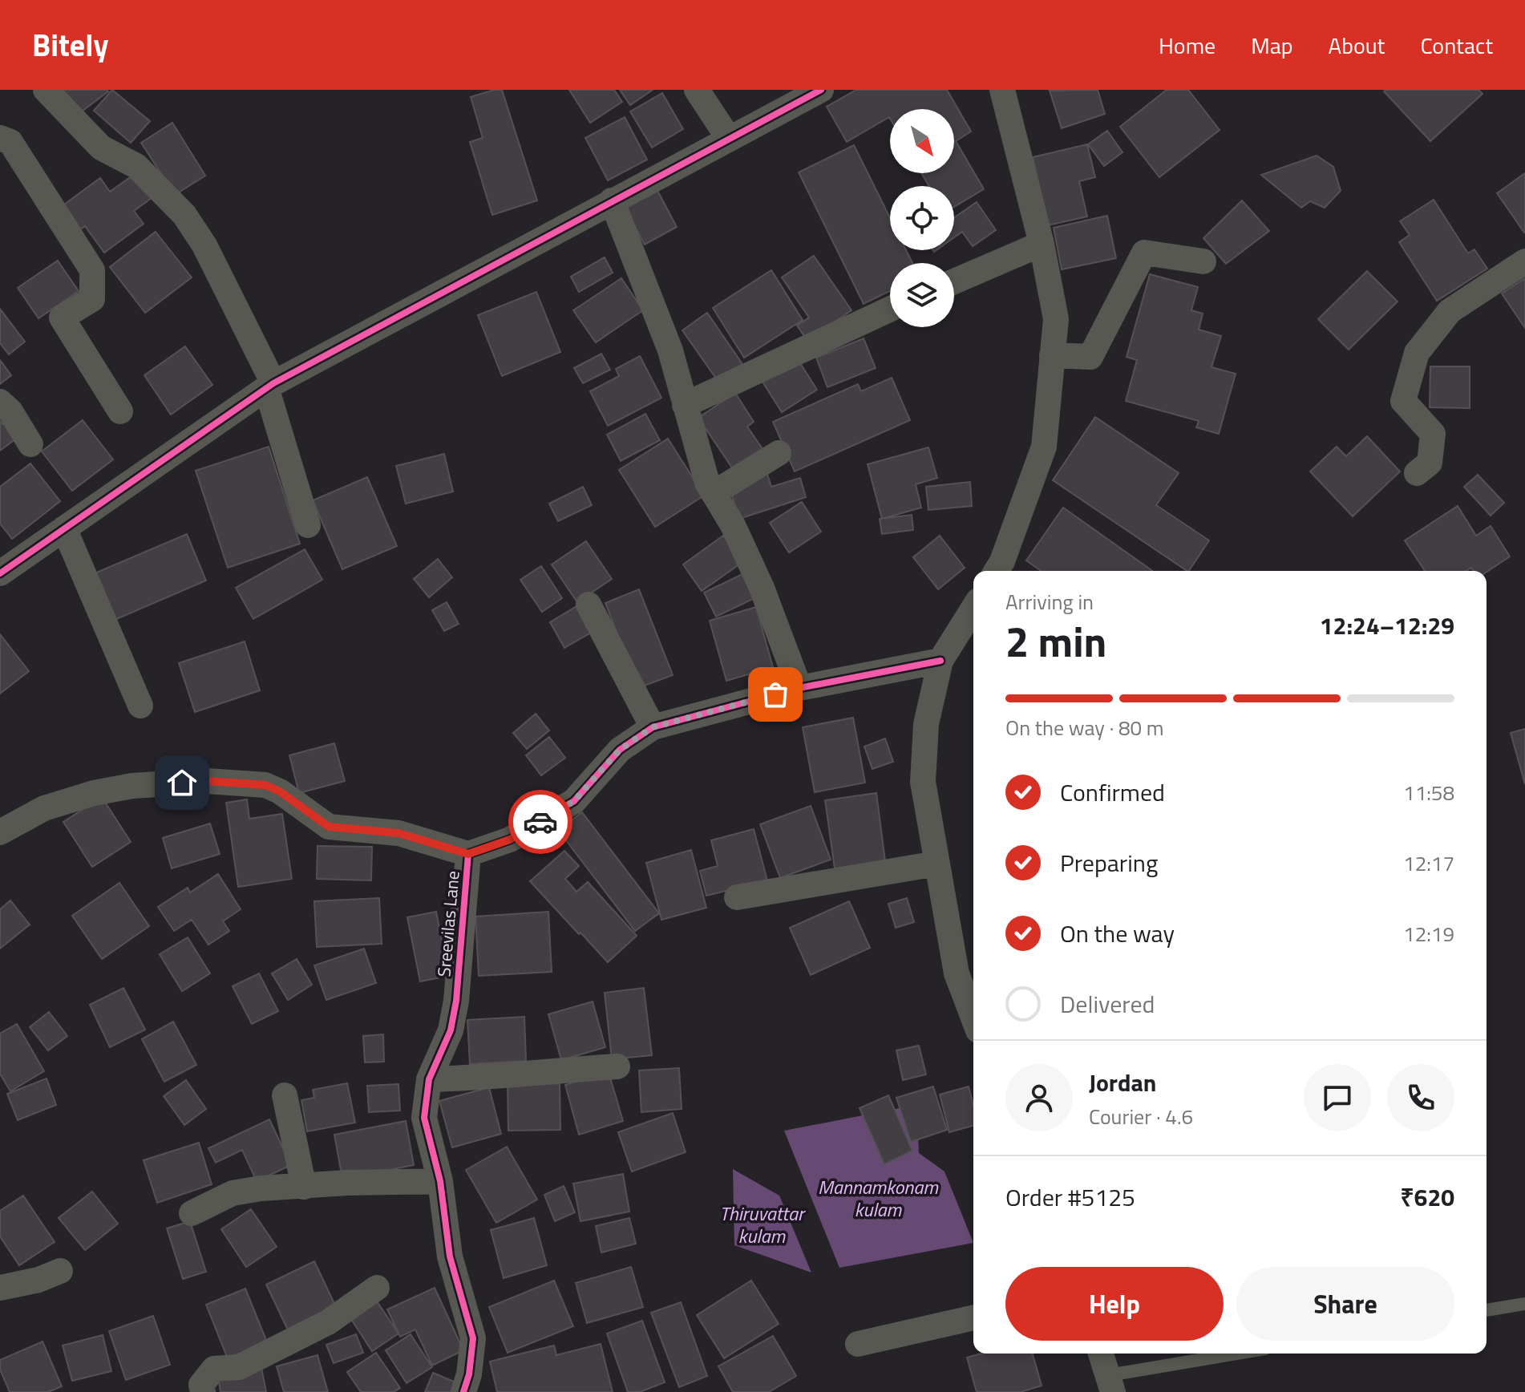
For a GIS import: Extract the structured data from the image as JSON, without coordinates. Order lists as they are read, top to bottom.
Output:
{
  "streets": {
    "street": ["Sreevilas Lane"]
  },
  "water": ["Mannamkonam kulam", "Thiruvattar kulam"],
  "north": "bottom right",
  "page": {
    "header": "Bitely",
    "nav": [
      "Home",
      "Map",
      "About",
      "Contact"
    ],
    "heading": ["2 min", "Arriving in", "12:24–12:29"],
    "panel": [
      "Jordan",
      "Courier · 4.6",
      "Order #5125",
      "₹620"
    ],
    "bar": "On the way · 80 m",
    "list": [
      ["Confirmed", "11:58"],
      ["Preparing", "12:17"],
      ["On the way", "12:19"],
      "Delivered"
    ],
    "buttons": ["Help", "Share"]
  }
}
